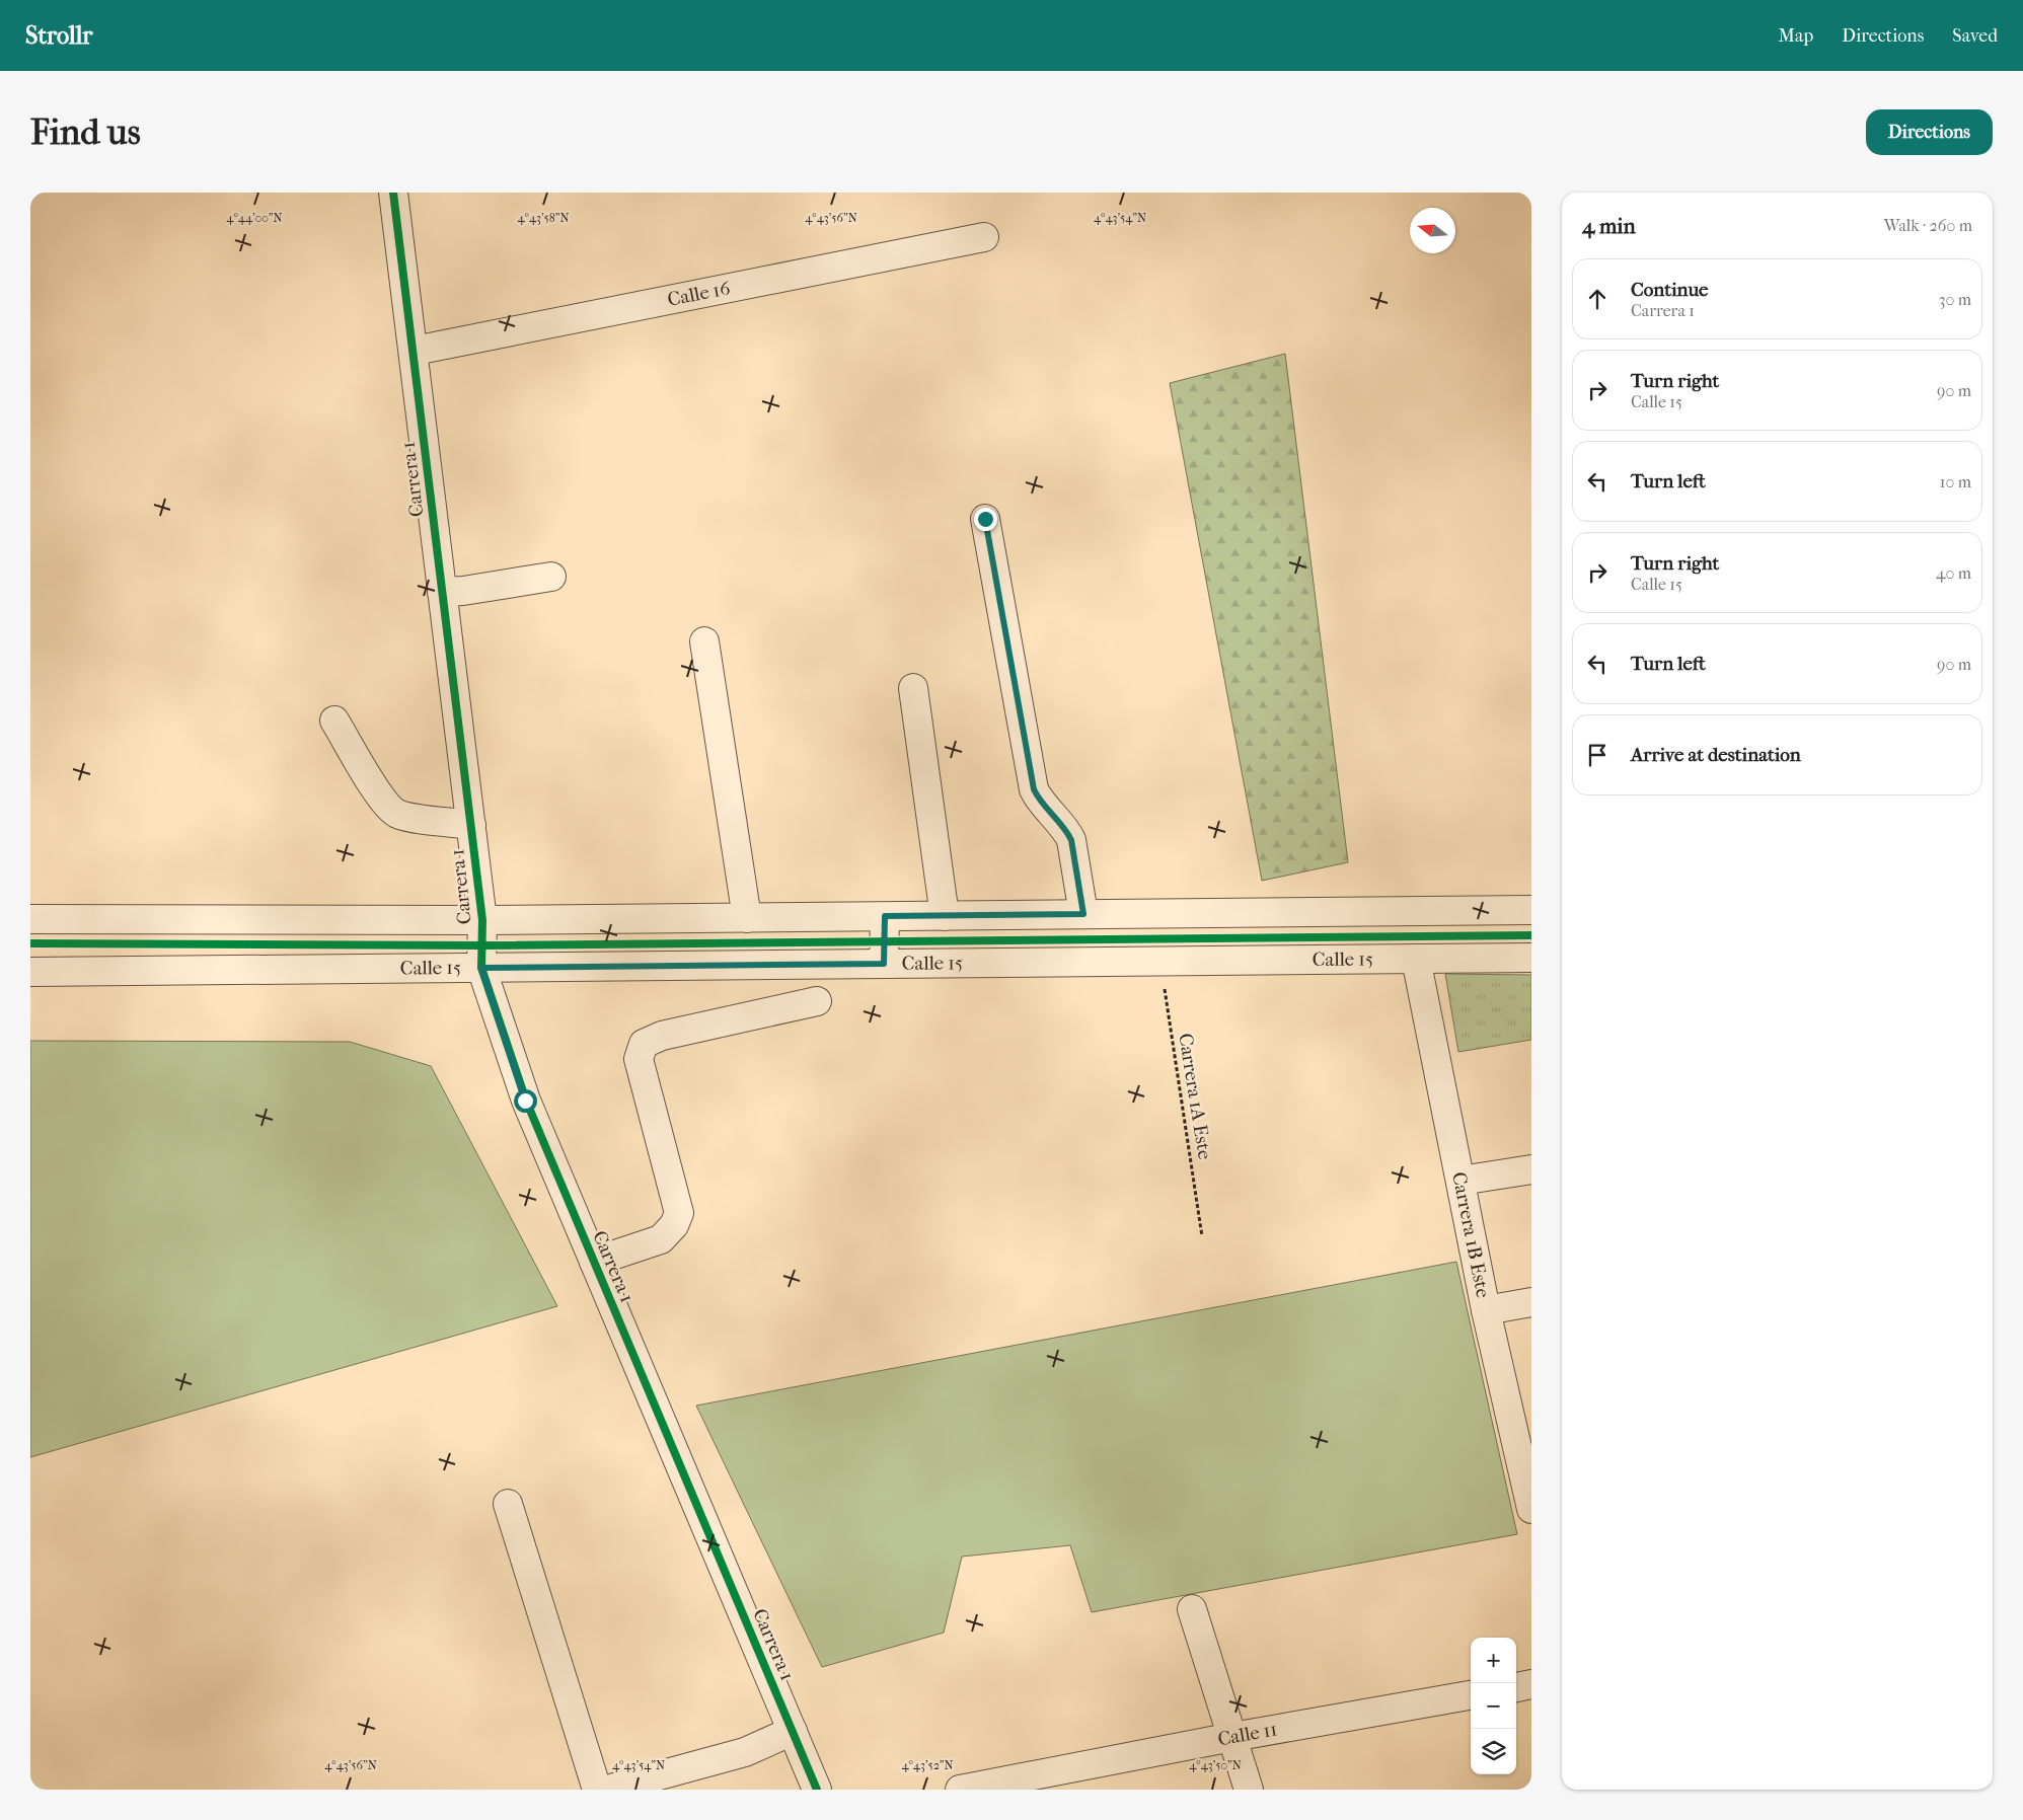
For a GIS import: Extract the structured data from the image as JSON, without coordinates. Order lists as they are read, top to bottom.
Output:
{
  "streets": {
    "street": [
      "Calle 16",
      "Carrera 1",
      "Calle 15",
      "Carrera 1B Este",
      "Calle 11"
    ],
    "path": ["Carrera 1A Este"]
  },
  "crossings": [
    ["Calle 16", "Carrera 1"],
    ["Carrera 1", "Calle 15"],
    ["Calle 15", "Carrera 1A Este"],
    ["Calle 15", "Carrera 1B Este"]
  ],
  "north": "left",
  "page": {
    "header": "Strollr",
    "nav": ["Map", "Directions", "Saved"],
    "buttons": "Directions",
    "title": "Find us",
    "heading": ["4 min", "Walk · 260 m"],
    "list": [
      ["Continue", "Carrera 1", "30 m"],
      ["Turn right", "Calle 15", "90 m"],
      ["Turn left", "10 m"],
      ["Turn right", "Calle 15", "40 m"],
      ["Turn left", "90 m"],
      "Arrive at destination"
    ],
    "map_buttons": ["+", "−"]
  },
  "coordinates": [
    "4°44'00\"N",
    "4°43'58\"N",
    "4°43'56\"N",
    "4°43'54\"N",
    "4°43'52\"N",
    "4°43'50\"N"
  ]
}
